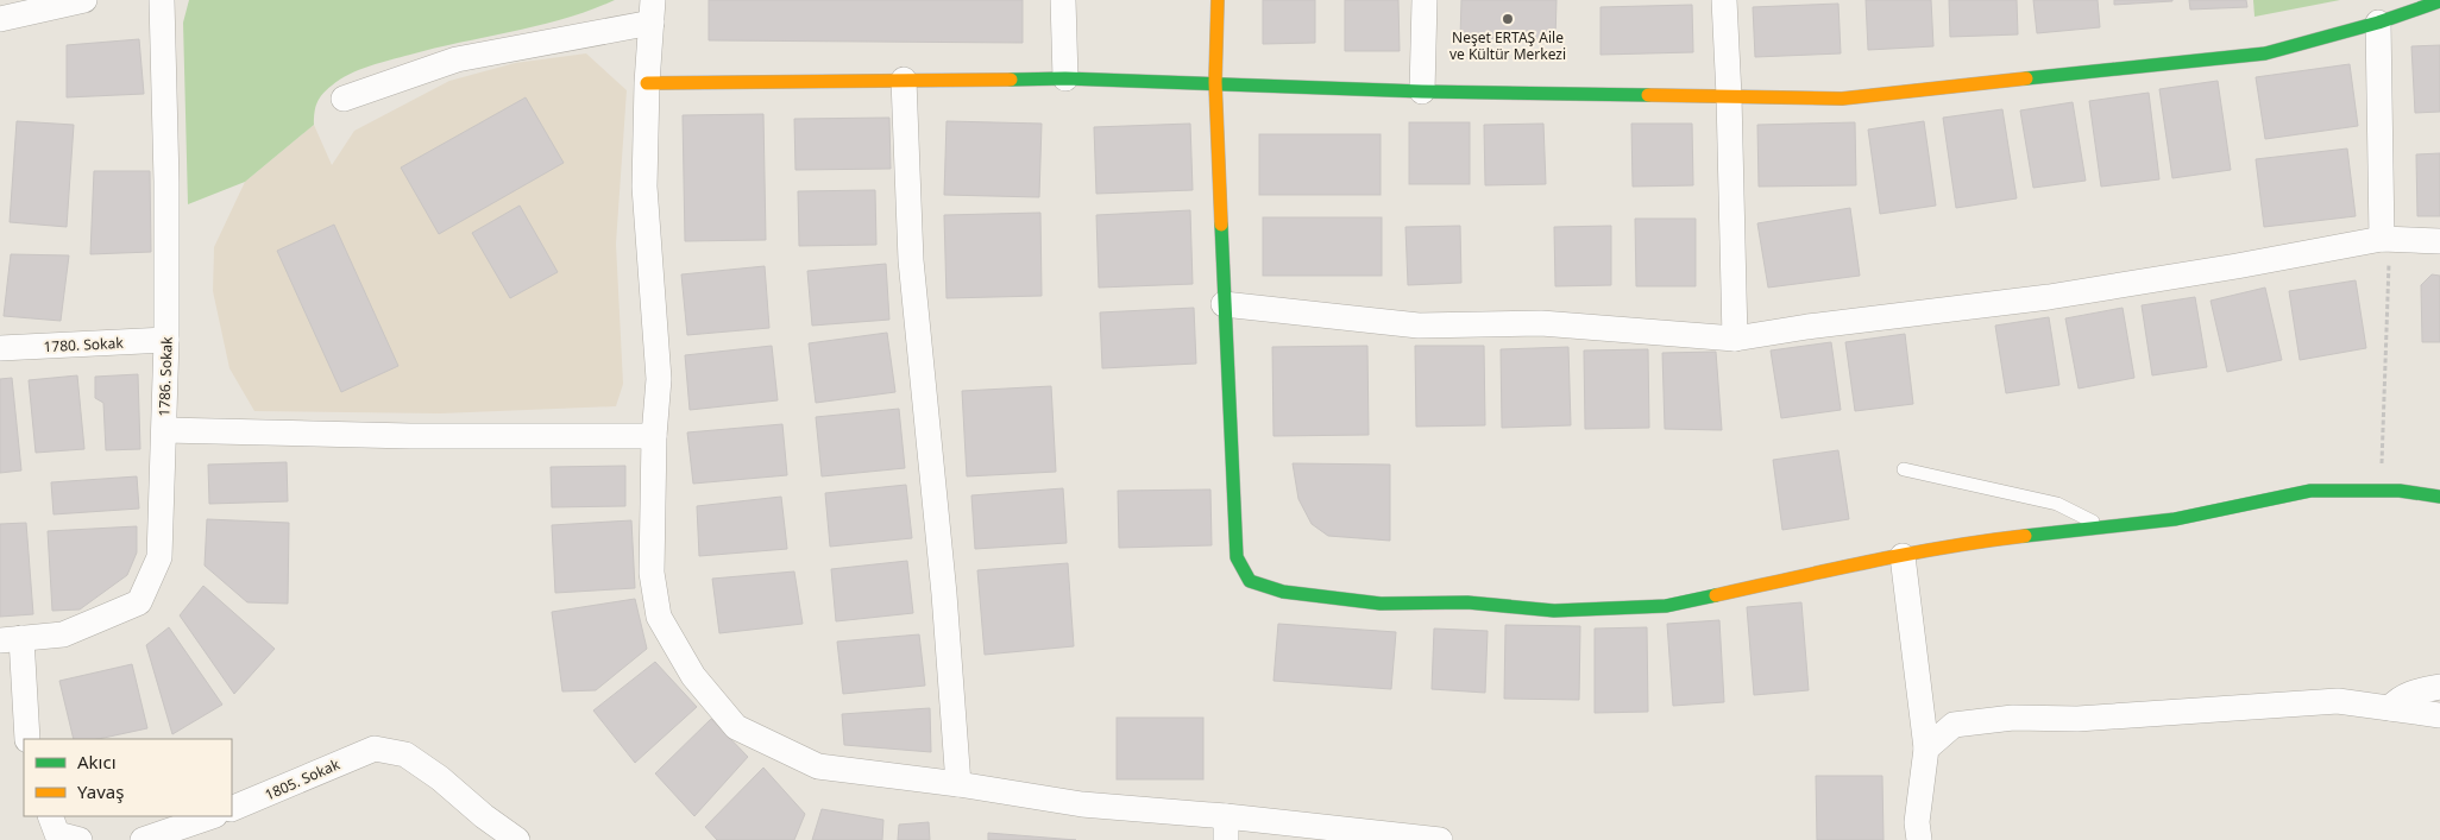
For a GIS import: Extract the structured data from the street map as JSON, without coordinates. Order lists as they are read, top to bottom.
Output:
{
  "streets": {
    "street": ["1780. Sokak", "1786. Sokak", "1805. Sokak"]
  },
  "crossings": [
    ["1780. Sokak", "1786. Sokak"]
  ],
  "places": ["Neşet ERTAŞ Aile ve Kültür Merkezi"],
  "legend": ["Akıcı", "Yavaş"]
}
